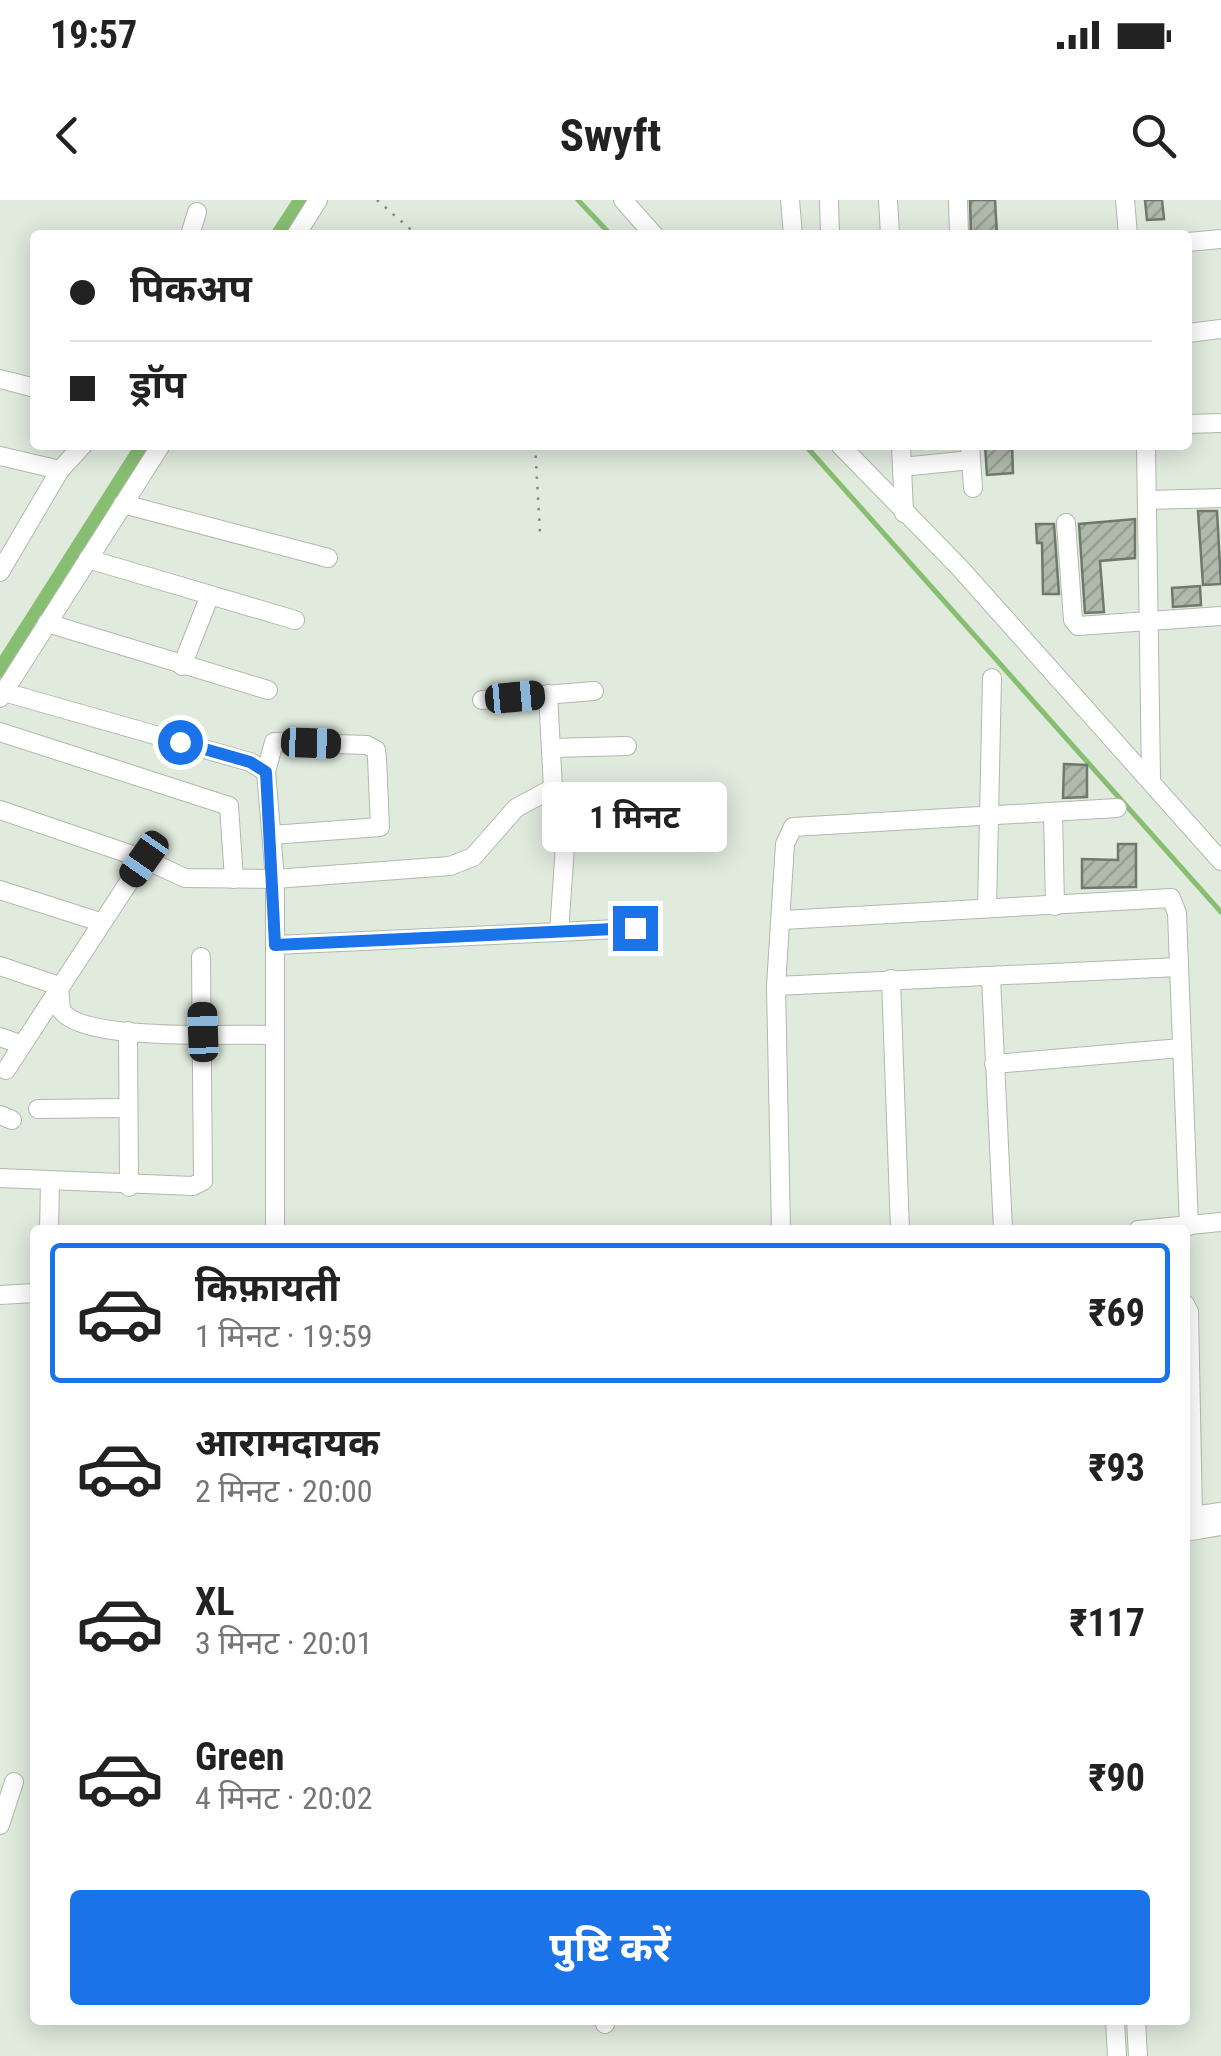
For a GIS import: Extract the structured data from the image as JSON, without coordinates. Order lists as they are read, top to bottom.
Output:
{
  "page": {
    "status": "19:57",
    "header": "Swyft",
    "banner": ["पिकअप", "ड्रॉप"],
    "bubble": "1 मिनट",
    "list": [
      {
        "name": "किफ़ायती",
        "note": "1 मिनट · 19:59",
        "value": "₹69"
      },
      {
        "name": "आरामदायक",
        "note": "2 मिनट · 20:00",
        "value": "₹93"
      },
      {
        "name": "XL",
        "note": "3 मिनट · 20:01",
        "value": "₹117"
      },
      {
        "name": "Green",
        "note": "4 मिनट · 20:02",
        "value": "₹90"
      }
    ],
    "buttons": "पुष्टि करें"
  }
}
